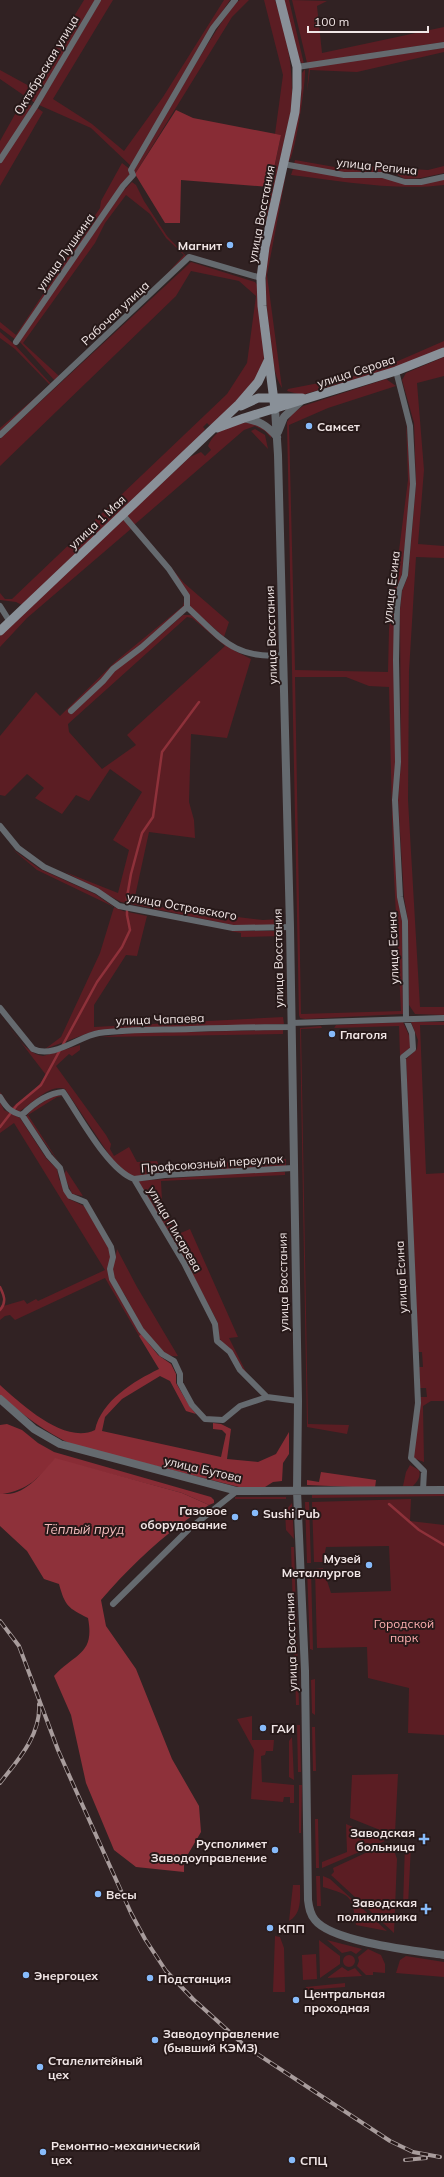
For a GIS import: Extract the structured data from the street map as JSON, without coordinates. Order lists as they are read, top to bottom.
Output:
{
  "streets": {
    "main road": ["улица Восстания", "улица Серова", "улица 1 Мая"],
    "street": [
      "Октябрьская улица",
      "улица Репина",
      "улица Лушкина",
      "Рабочая улица",
      "улица Есина",
      "улица Островского",
      "улица Чапаева",
      "Профсоюзный переулок",
      "улица Писарева",
      "улица Бутова"
    ]
  },
  "crossings": [
    ["улица Репина", "улица Восстания"],
    ["улица Восстания", "Рабочая улица"],
    ["улица Восстания", "улица Серова"],
    ["улица Восстания", "улица 1 Мая"],
    ["улица Восстания", "улица Островского"],
    ["улица Восстания", "улица Чапаева"],
    ["улица Восстания", "Профсоюзный переулок"],
    ["улица Восстания", "улица Бутова"],
    ["улица Серова", "улица 1 Мая"],
    ["улица Серова", "улица Есина"],
    ["улица Есина", "улица Чапаева"],
    ["улица Есина", "улица Бутова"],
    ["Профсоюзный переулок", "улица Писарева"]
  ],
  "water": ["Тёплый пруд"],
  "parks": ["Городской парк"],
  "places": {
    "other": [
      "Магнит",
      "Самсет",
      "Глаголя",
      "Sushi Pub",
      "Газовое оборудование",
      "Музей Металлургов",
      "ГАИ",
      "Русполимет Заводоуправление",
      "Весы",
      "КПП",
      "Энергоцех",
      "Подстанция",
      "Центральная проходная",
      "Заводоуправление (бывший КЭМЗ)",
      "Сталелитейный цех",
      "Ремонтно-механический цех",
      "СПЦ"
    ],
    "health": ["Заводская больница", "Заводская поликлиника"]
  },
  "scale_bar": "100 m"
}
